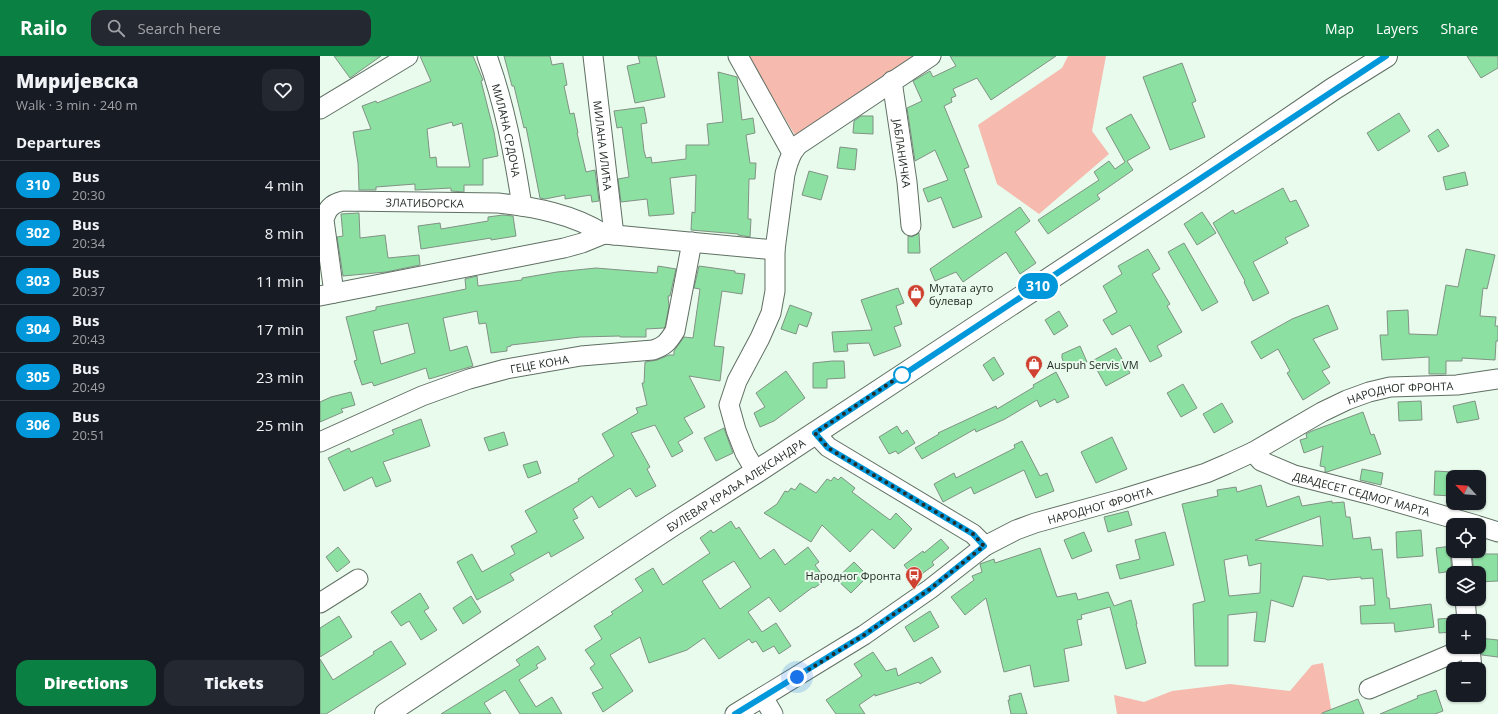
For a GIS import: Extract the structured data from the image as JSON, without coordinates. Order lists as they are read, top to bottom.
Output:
{
  "streets": {
    "main road": ["БУЛЕВАР КРАЉА АЛЕКСАНДРА"],
    "street": [
      "МИЛАНА СРДОЧА",
      "МИЛАНА ИЛИЋА",
      "ЈАБЛАНИЧКА",
      "ЗЛАТИБОРСКА",
      "ГЕЦЕ КОНА",
      "НАРОДНОГ ФРОНТА",
      "ДВАДЕСЕТ СЕДМОГ МАРТА"
    ]
  },
  "crossings": [
    ["МИЛАНА СРДОЧА", "ЗЛАТИБОРСКА"],
    ["МИЛАНА ИЛИЋА", "ЗЛАТИБОРСКА"],
    ["ЗЛАТИБОРСКА", "ГЕЦЕ КОНА"],
    ["НАРОДНОГ ФРОНТА", "ДВАДЕСЕТ СЕДМОГ МАРТА"]
  ],
  "places": {
    "shop": ["Мутата ауто булевар", "Auspuh Servis VM"],
    "bus stop": ["Народног Фронта"]
  },
  "lines": ["bus line 310"],
  "north": "top left",
  "page": {
    "header": "Railo",
    "search": "Search here",
    "nav": ["Map", "Layers", "Share"],
    "heading": [
      ["Миријевска", "Walk · 3 min · 240 m"],
      "Departures"
    ],
    "on_map": "310",
    "list": [
      {
        "mark": "310",
        "name": "Bus",
        "note": "20:30",
        "value": "4 min"
      },
      {
        "mark": "302",
        "name": "Bus",
        "note": "20:34",
        "value": "8 min"
      },
      {
        "mark": "303",
        "name": "Bus",
        "note": "20:37",
        "value": "11 min"
      },
      {
        "mark": "304",
        "name": "Bus",
        "note": "20:43",
        "value": "17 min"
      },
      {
        "mark": "305",
        "name": "Bus",
        "note": "20:49",
        "value": "23 min"
      },
      {
        "mark": "306",
        "name": "Bus",
        "note": "20:51",
        "value": "25 min"
      }
    ],
    "map_buttons": ["+", "−"],
    "buttons": ["Directions", "Tickets"]
  }
}
